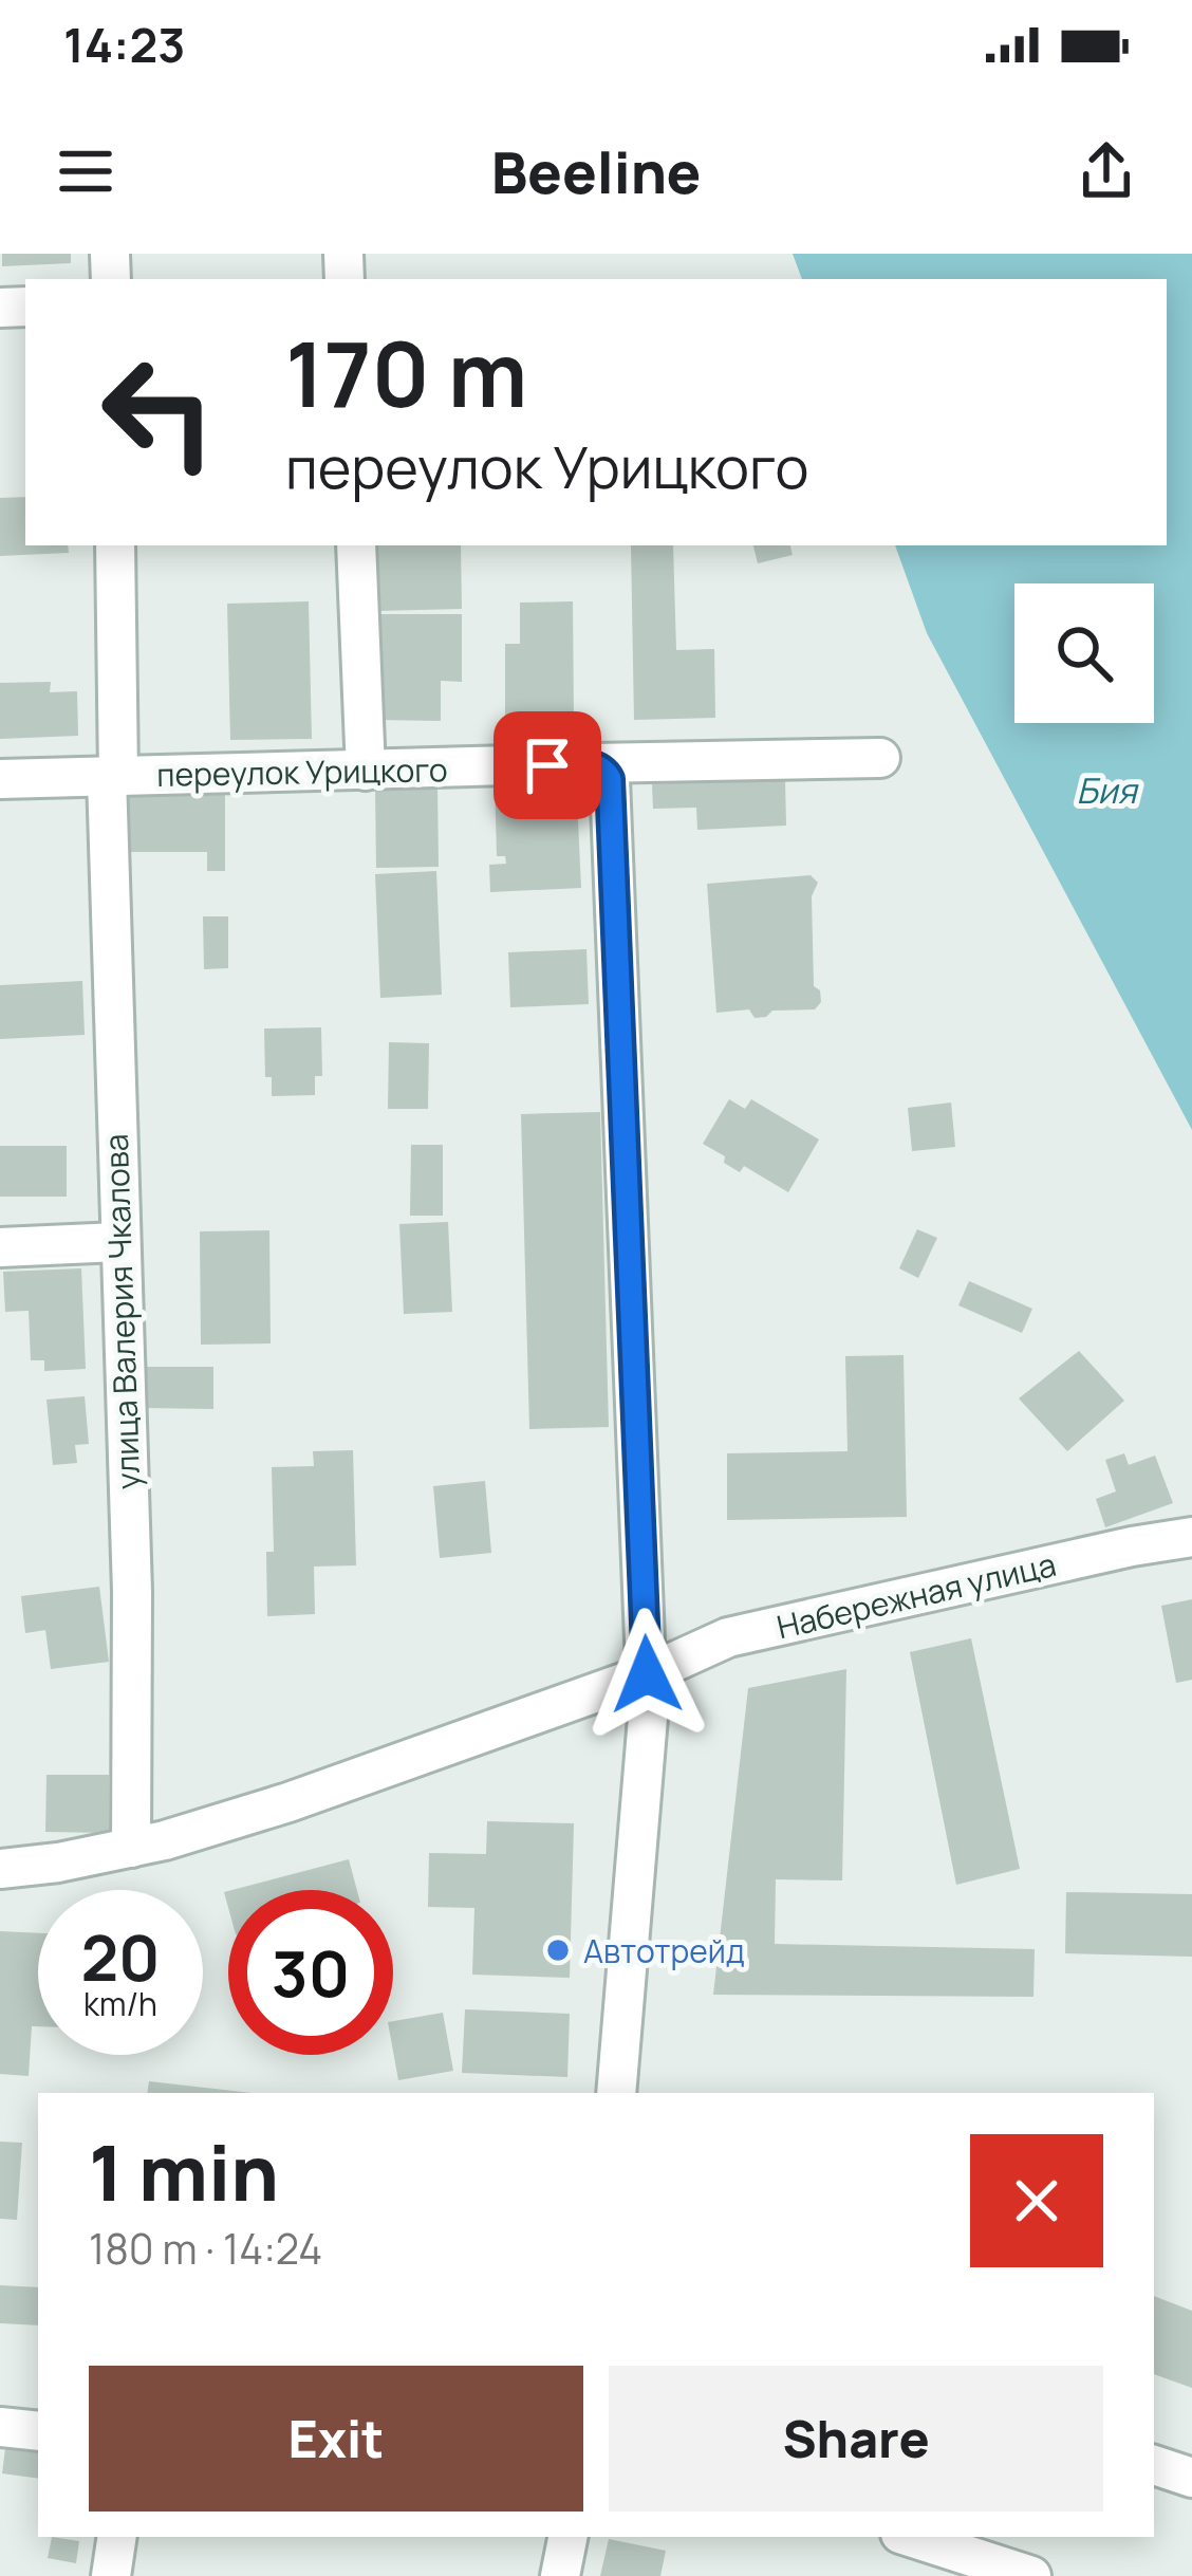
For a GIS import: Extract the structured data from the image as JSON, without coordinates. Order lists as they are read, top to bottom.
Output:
{
  "streets": {
    "street": ["переулок Урицкого", "улица Валерия Чкалова", "Набережная улица"]
  },
  "crossings": [
    ["переулок Урицкого", "улица Валерия Чкалова"],
    ["улица Валерия Чкалова", "Набережная улица"]
  ],
  "water": ["Бия"],
  "places": ["Автотрейд"],
  "page": {
    "status": "14:23",
    "header": "Beeline",
    "turn": ["170 m", "переулок Урицкого"],
    "speed": "20 km/h",
    "limit": "30",
    "heading": ["1 min", "180 m · 14:24"],
    "buttons": ["Exit", "Share"]
  }
}
